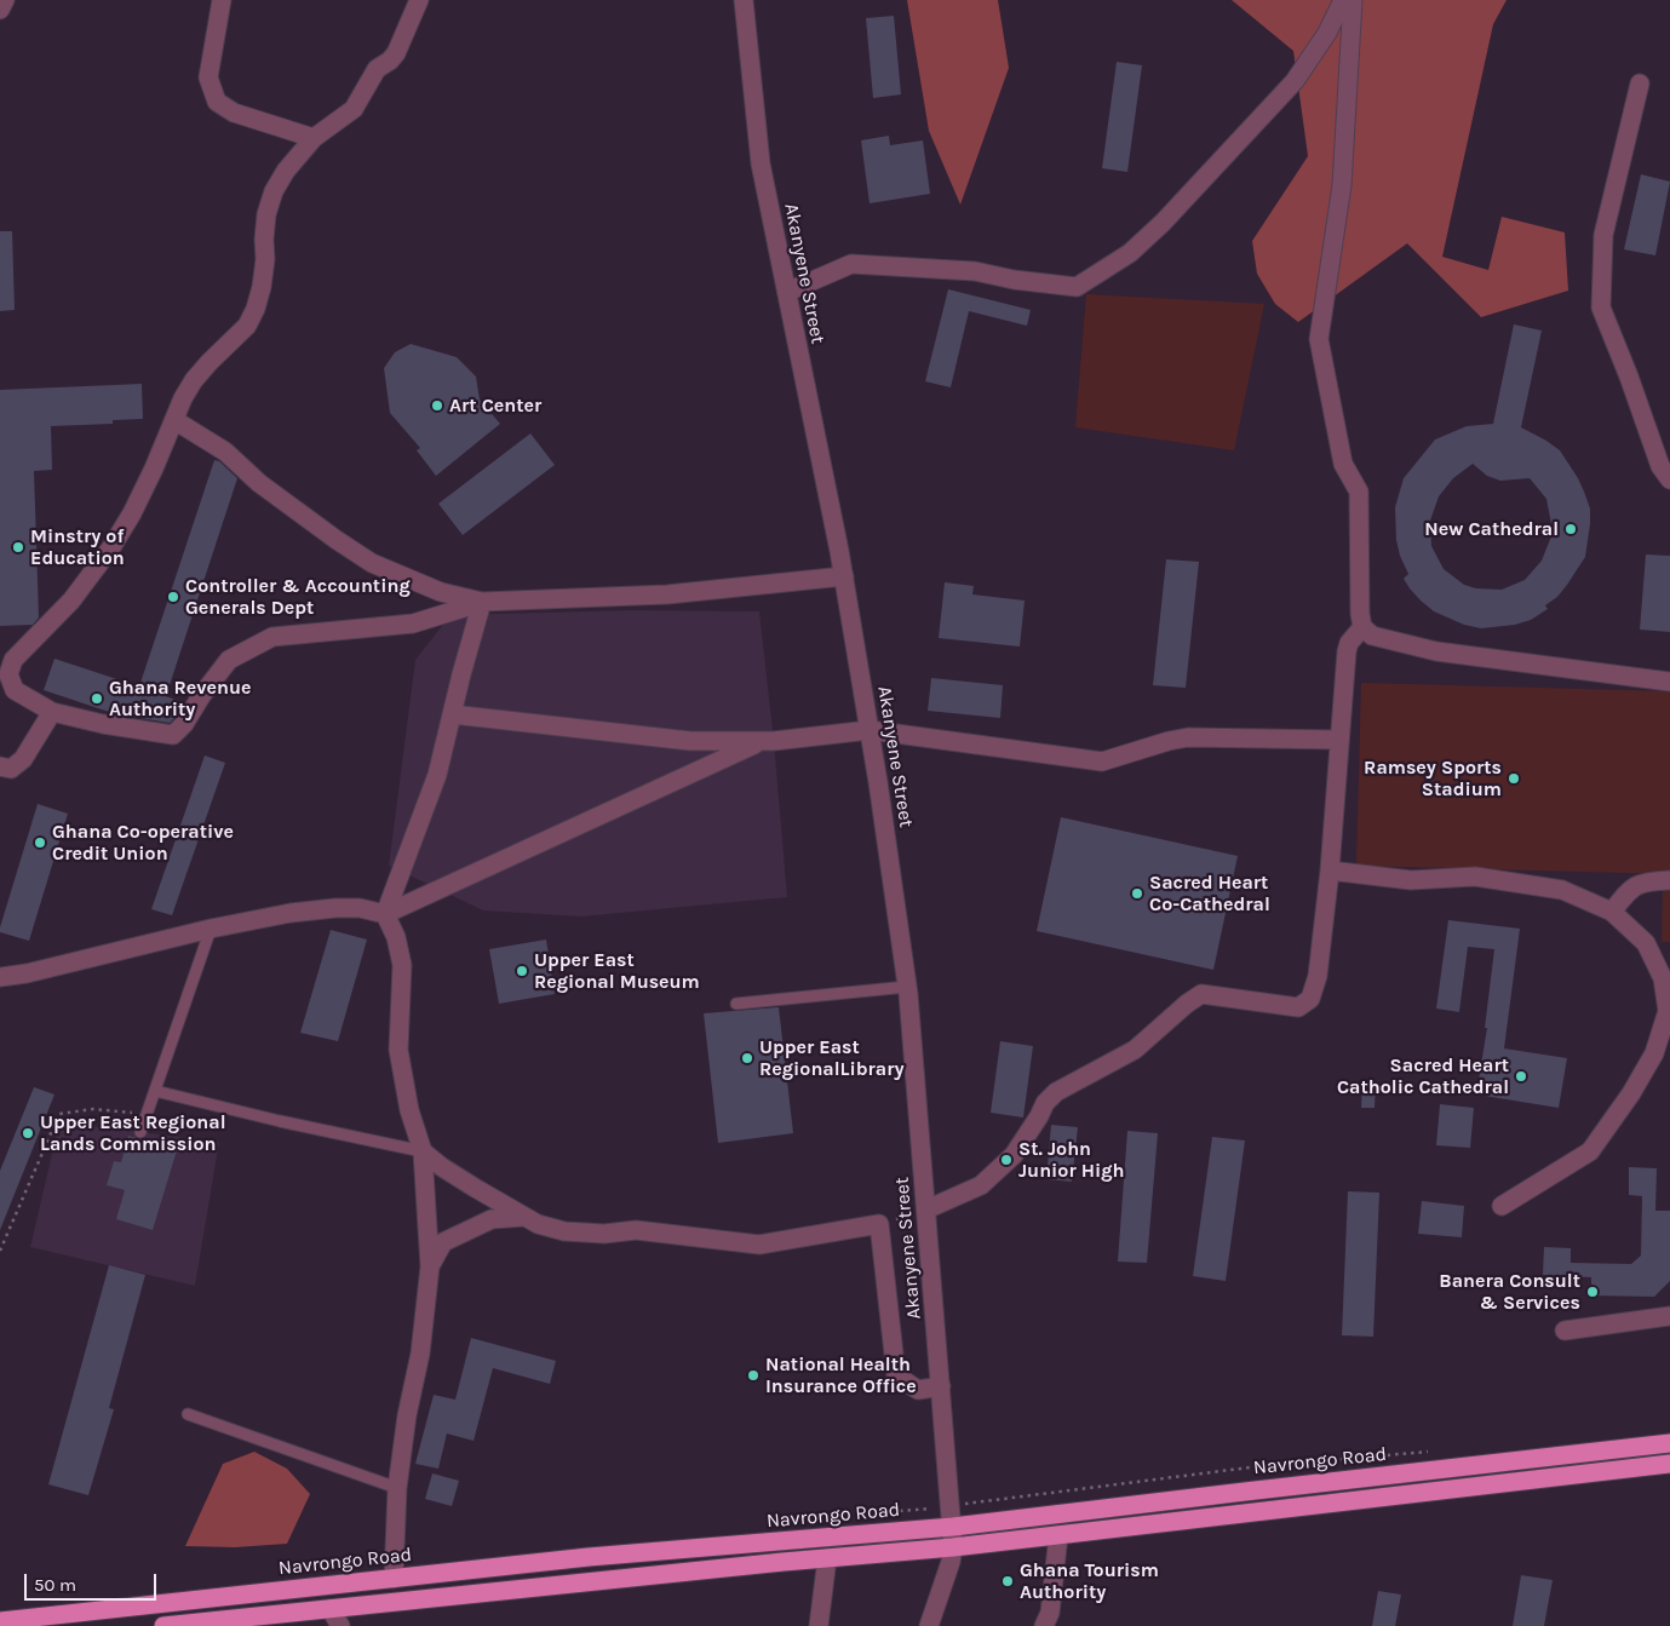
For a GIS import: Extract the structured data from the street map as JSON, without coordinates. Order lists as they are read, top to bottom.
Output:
{
  "streets": {
    "highway": ["Navrongo Road"],
    "street": ["Akanyene Street"]
  },
  "crossings": [
    ["Akanyene Street", "Navrongo Road"]
  ],
  "places": [
    "Art Center",
    "New Cathedral",
    "Minstry of Education",
    "Controller & Accounting Generals Dept",
    "Ghana Revenue Authority",
    "Ramsey Sports Stadium",
    "Ghana Co-operative Credit Union",
    "Sacred Heart Co-Cathedral",
    "Upper East Regional Museum",
    "Upper East RegionalLibrary",
    "Sacred Heart Catholic Cathedral",
    "Upper East Regional Lands Commission",
    "St. John Junior High",
    "Banera Consult & Services",
    "National Health Insurance Office",
    "Ghana Tourism Authority"
  ],
  "scale_bar": "50 m"
}
